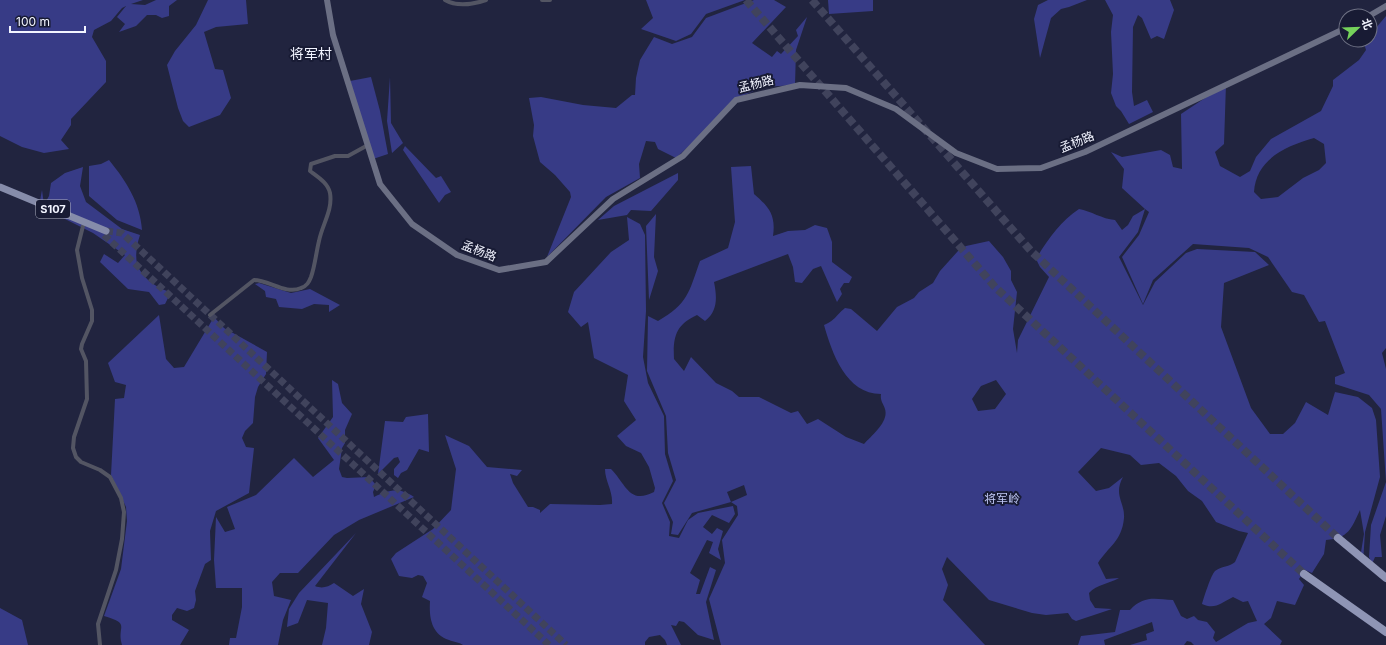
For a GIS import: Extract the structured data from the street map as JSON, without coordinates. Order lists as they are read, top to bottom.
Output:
{
  "streets": {
    "highway": ["S107"],
    "main road": ["孟杨路"]
  },
  "districts": ["将军村"],
  "parks": ["将军岭"],
  "scale_bar": "100 m",
  "north": "top right"
}
